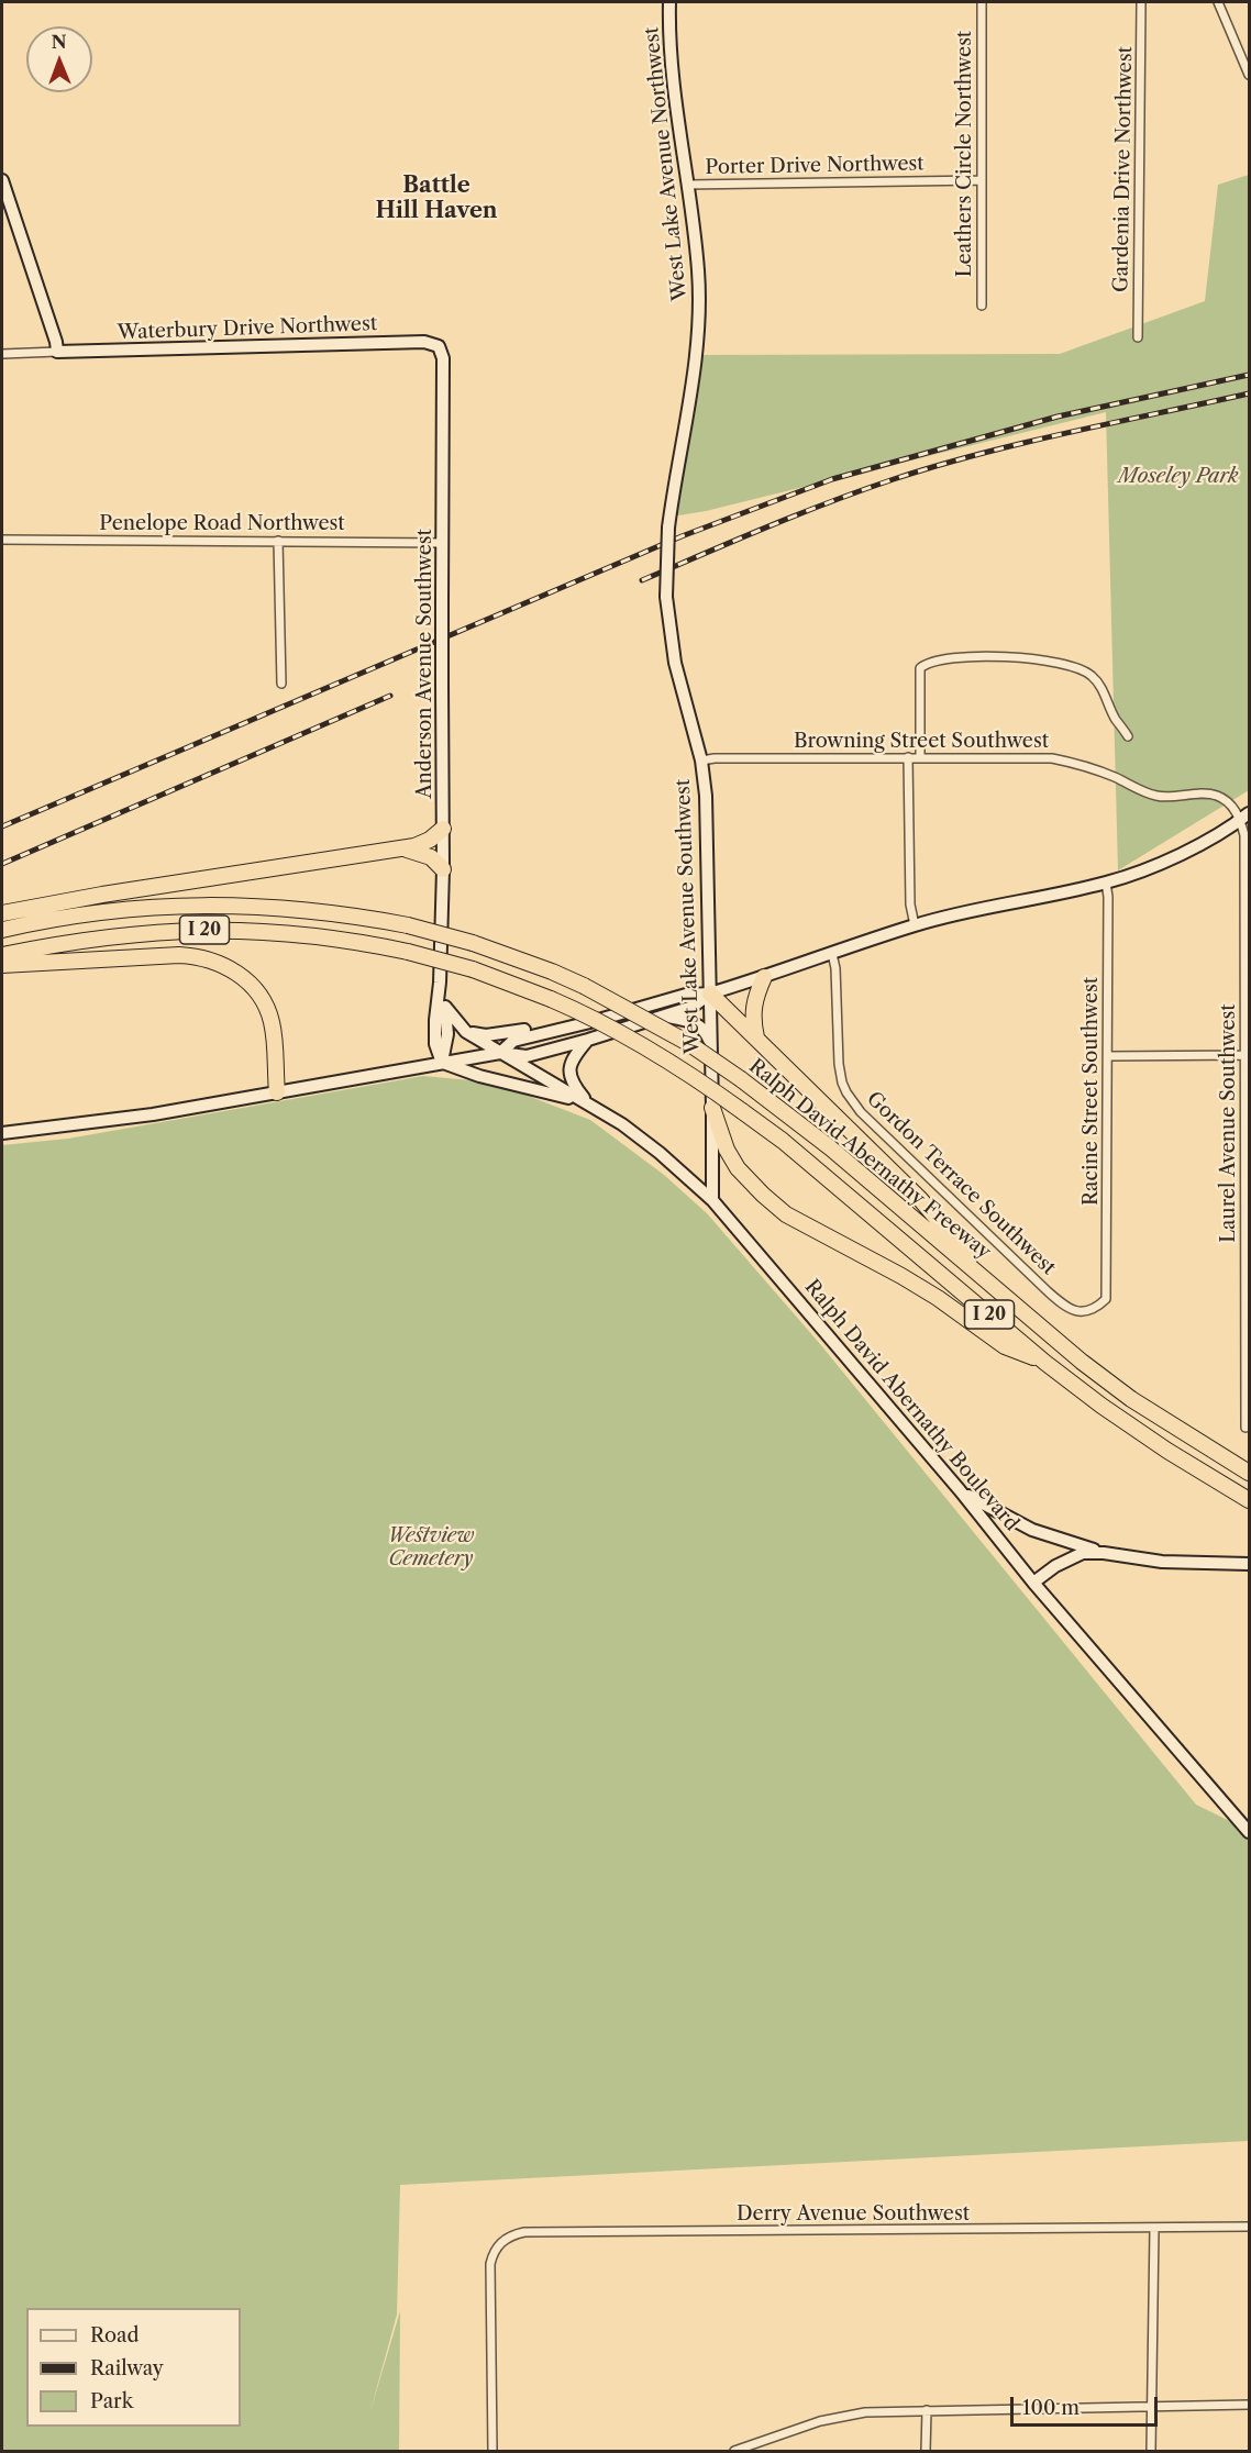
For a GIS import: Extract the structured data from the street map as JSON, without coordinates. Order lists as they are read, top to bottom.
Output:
{
  "streets": {
    "highway": ["I 20", "Ralph David Abernathy Freeway"],
    "main road": [
      "West Lake Avenue Northwest",
      "Waterbury Drive Northwest",
      "Anderson Avenue Southwest",
      "West Lake Avenue Southwest",
      "Ralph David Abernathy Boulevard"
    ],
    "street": [
      "Leathers Circle Northwest",
      "Porter Drive Northwest",
      "Gardenia Drive Northwest",
      "Penelope Road Northwest",
      "Browning Street Southwest",
      "Racine Street Southwest",
      "Laurel Avenue Southwest",
      "Gordon Terrace Southwest",
      "Derry Avenue Southwest"
    ]
  },
  "crossings": [
    ["Leathers Circle Northwest", "Porter Drive Northwest"],
    ["West Lake Avenue Northwest", "Porter Drive Northwest"],
    ["West Lake Avenue Northwest", "West Lake Avenue Southwest"],
    ["Waterbury Drive Northwest", "Anderson Avenue Southwest"],
    ["Penelope Road Northwest", "Anderson Avenue Southwest"],
    ["Anderson Avenue Southwest", "Ralph David Abernathy Boulevard"],
    ["Browning Street Southwest", "West Lake Avenue Southwest"],
    ["Browning Street Southwest", "Laurel Avenue Southwest"],
    ["West Lake Avenue Southwest", "Ralph David Abernathy Boulevard"],
    ["Racine Street Southwest", "Gordon Terrace Southwest"]
  ],
  "districts": ["Battle Hill Haven"],
  "parks": ["Moseley Park", "Westview Cemetery"],
  "legend": ["Road", "Railway", "Park"],
  "scale_bar": "100 m",
  "north": "top"
}
